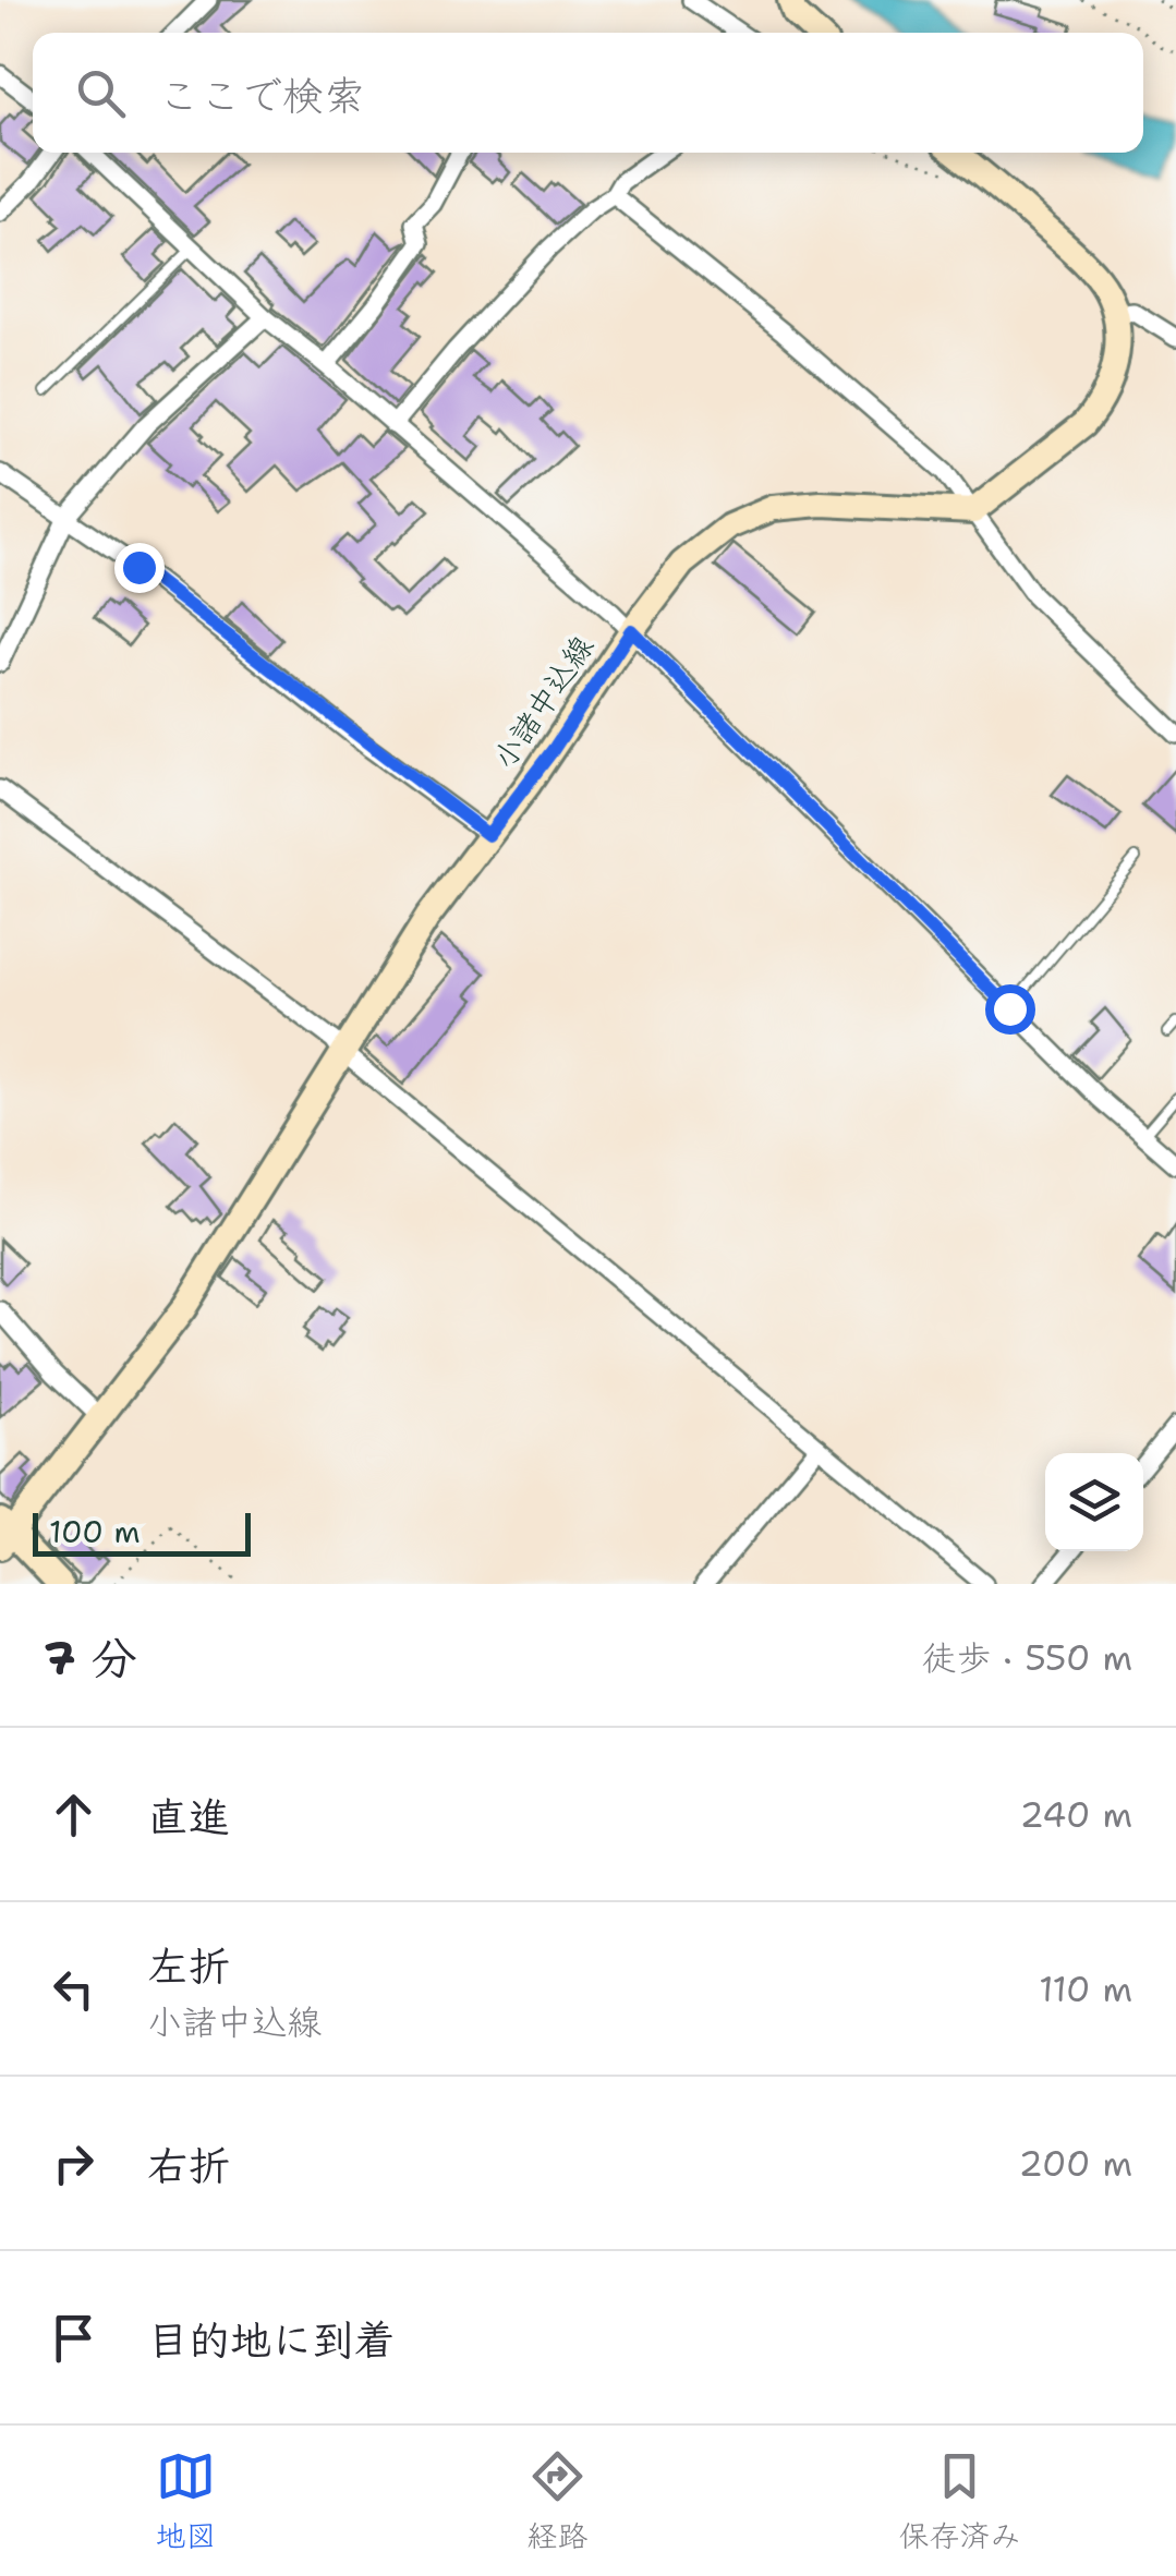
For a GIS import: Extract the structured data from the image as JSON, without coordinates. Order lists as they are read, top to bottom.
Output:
{
  "streets": {
    "main road": ["小諸中込線"]
  },
  "scale_bar": "100 m",
  "page": {
    "search": "ここで検索",
    "scale": "100 m",
    "heading": ["7 分", "徒歩 · 550 m"],
    "list": [
      ["直進", "240 m"],
      ["左折", "小諸中込線", "110 m"],
      ["右折", "200 m"],
      "目的地に到着"
    ],
    "nav": ["地図", "経路", "保存済み"]
  }
}
